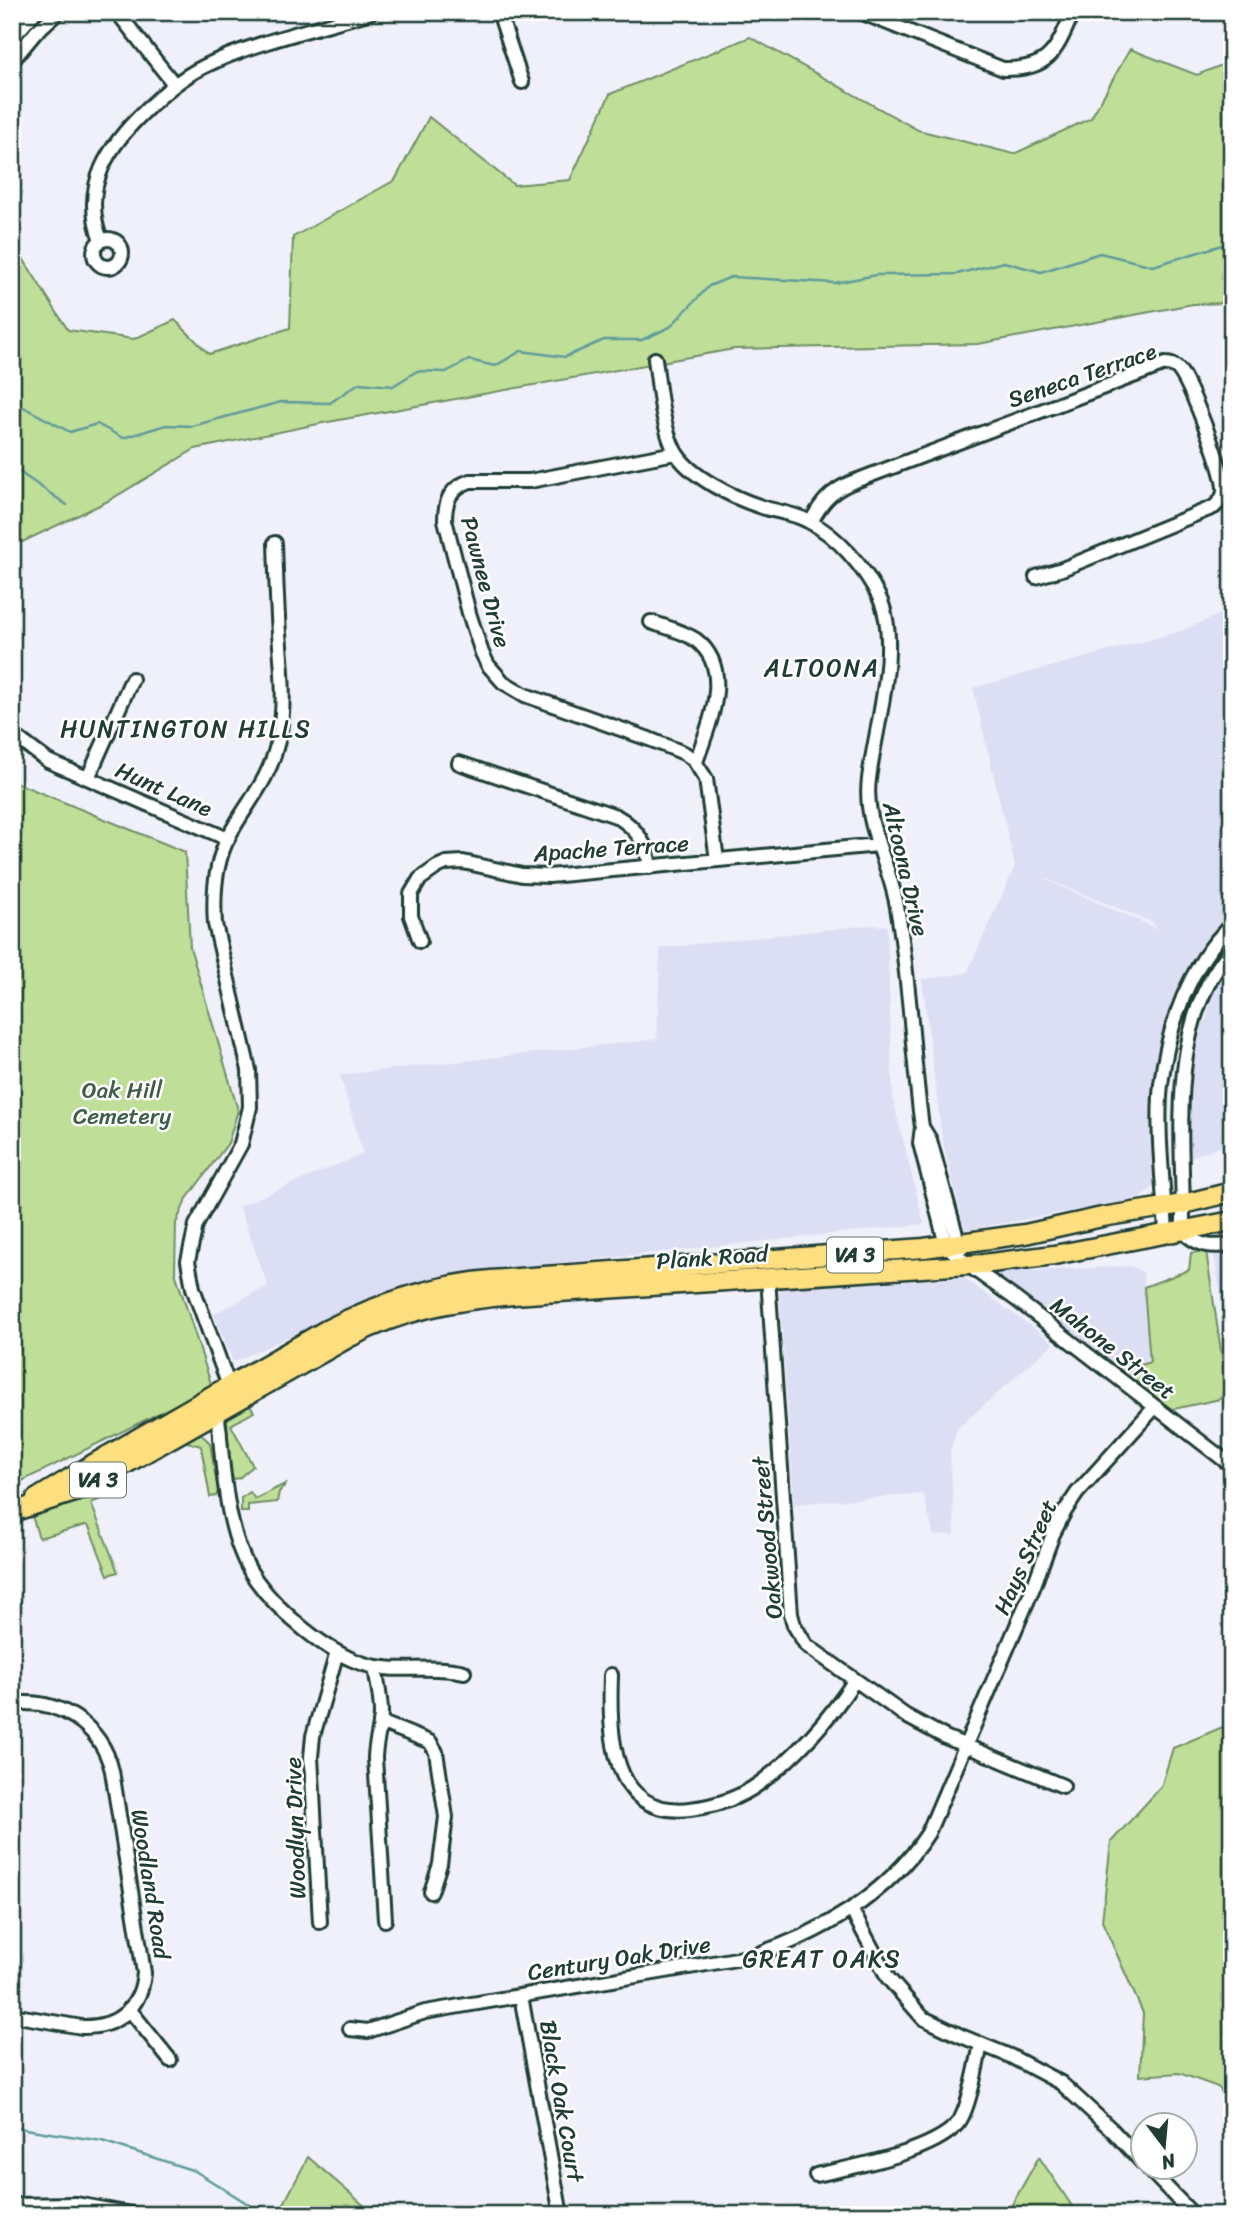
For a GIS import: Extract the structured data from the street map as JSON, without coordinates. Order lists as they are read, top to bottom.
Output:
{
  "streets": {
    "highway": ["VA 3", "Plank Road"],
    "street": [
      "Seneca Terrace",
      "Pawnee Drive",
      "Hunt Lane",
      "Apache Terrace",
      "Altoona Drive",
      "Mahone Street",
      "Oakwood Street",
      "Hays Street",
      "Woodlyn Drive",
      "Woodland Road",
      "Century Oak Drive",
      "Black Oak Court"
    ]
  },
  "crossings": [
    ["Seneca Terrace", "Altoona Drive"],
    ["Pawnee Drive", "Altoona Drive"],
    ["Apache Terrace", "Altoona Drive"],
    ["Altoona Drive", "Plank Road"],
    ["VA 3", "Plank Road"],
    ["Plank Road", "Mahone Street"],
    ["Plank Road", "Oakwood Street"],
    ["Mahone Street", "Hays Street"],
    ["Oakwood Street", "Hays Street"],
    ["Oakwood Street", "Century Oak Drive"],
    ["Hays Street", "Century Oak Drive"],
    ["Century Oak Drive", "Black Oak Court"]
  ],
  "districts": ["ALTOONA", "HUNTINGTON HILLS", "GREAT OAKS"],
  "parks": ["Oak Hill Cemetery"],
  "north": "bottom"
}
